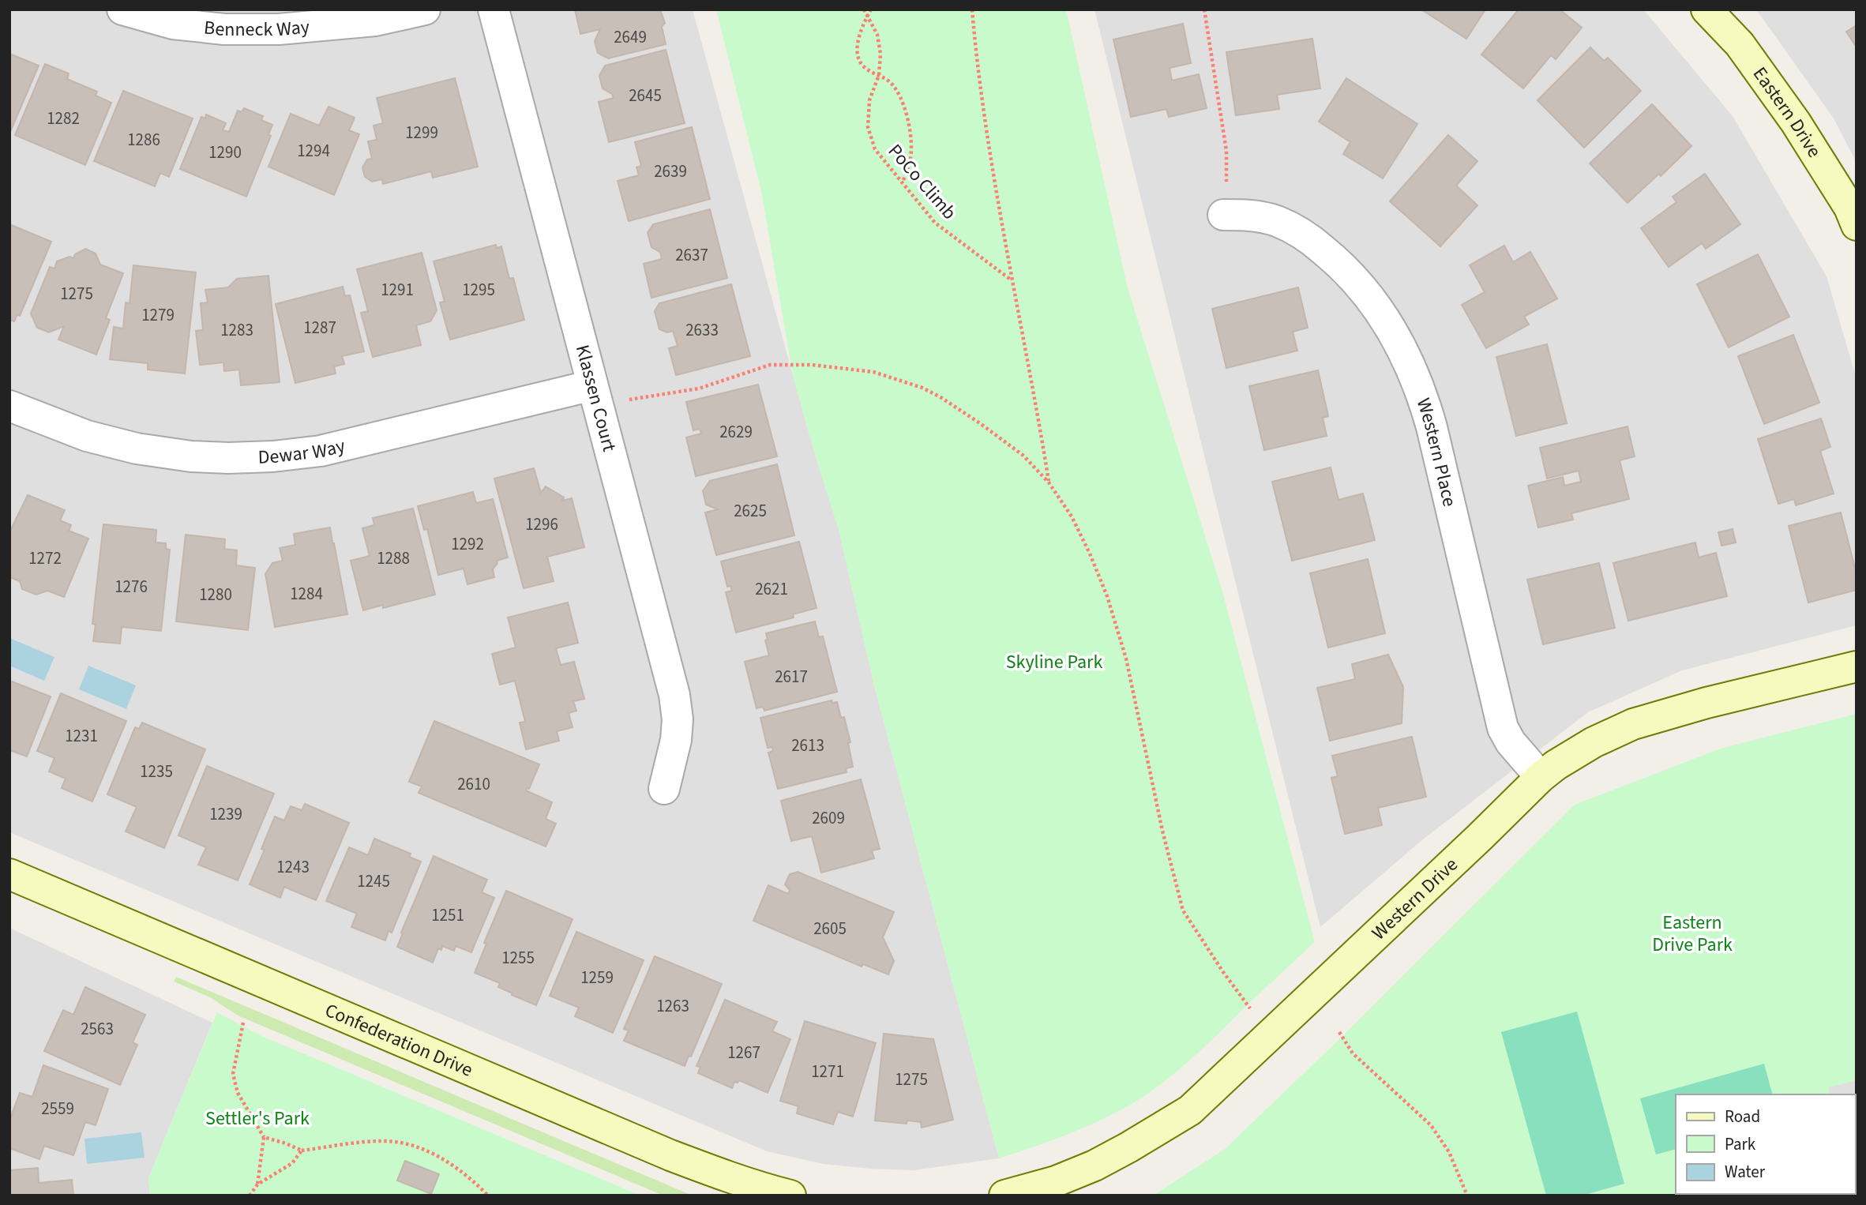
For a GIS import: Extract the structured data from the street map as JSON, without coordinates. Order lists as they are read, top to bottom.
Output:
{
  "streets": {
    "street": [
      "Benneck Way",
      "Eastern Drive",
      "Klassen Court",
      "Dewar Way",
      "Western Place",
      "Western Drive",
      "Confederation Drive"
    ],
    "path": ["PoCo Climb"]
  },
  "crossings": [
    ["Klassen Court", "Dewar Way"],
    ["Western Place", "Western Drive"]
  ],
  "parks": ["Skyline Park", "Eastern Drive Park", "Settler's Park"],
  "house_numbers": [
    "2649",
    "2645",
    "1282",
    "1299",
    "1286",
    "1294",
    "1290",
    "2639",
    "2637",
    "1291",
    "1295",
    "1275",
    "1279",
    "1287",
    "1283",
    "2633",
    "2629",
    "2625",
    "1296",
    "1292",
    "1272",
    "1288",
    "1276",
    "2621",
    "1284",
    "1280",
    "2617",
    "1231",
    "2613",
    "1235",
    "2610",
    "1239",
    "2609",
    "1243",
    "1245",
    "1251",
    "2605",
    "1255",
    "1259",
    "1263",
    "2563",
    "1267",
    "1271",
    "1275",
    "2559"
  ],
  "legend": ["Road", "Park", "Water"]
}
